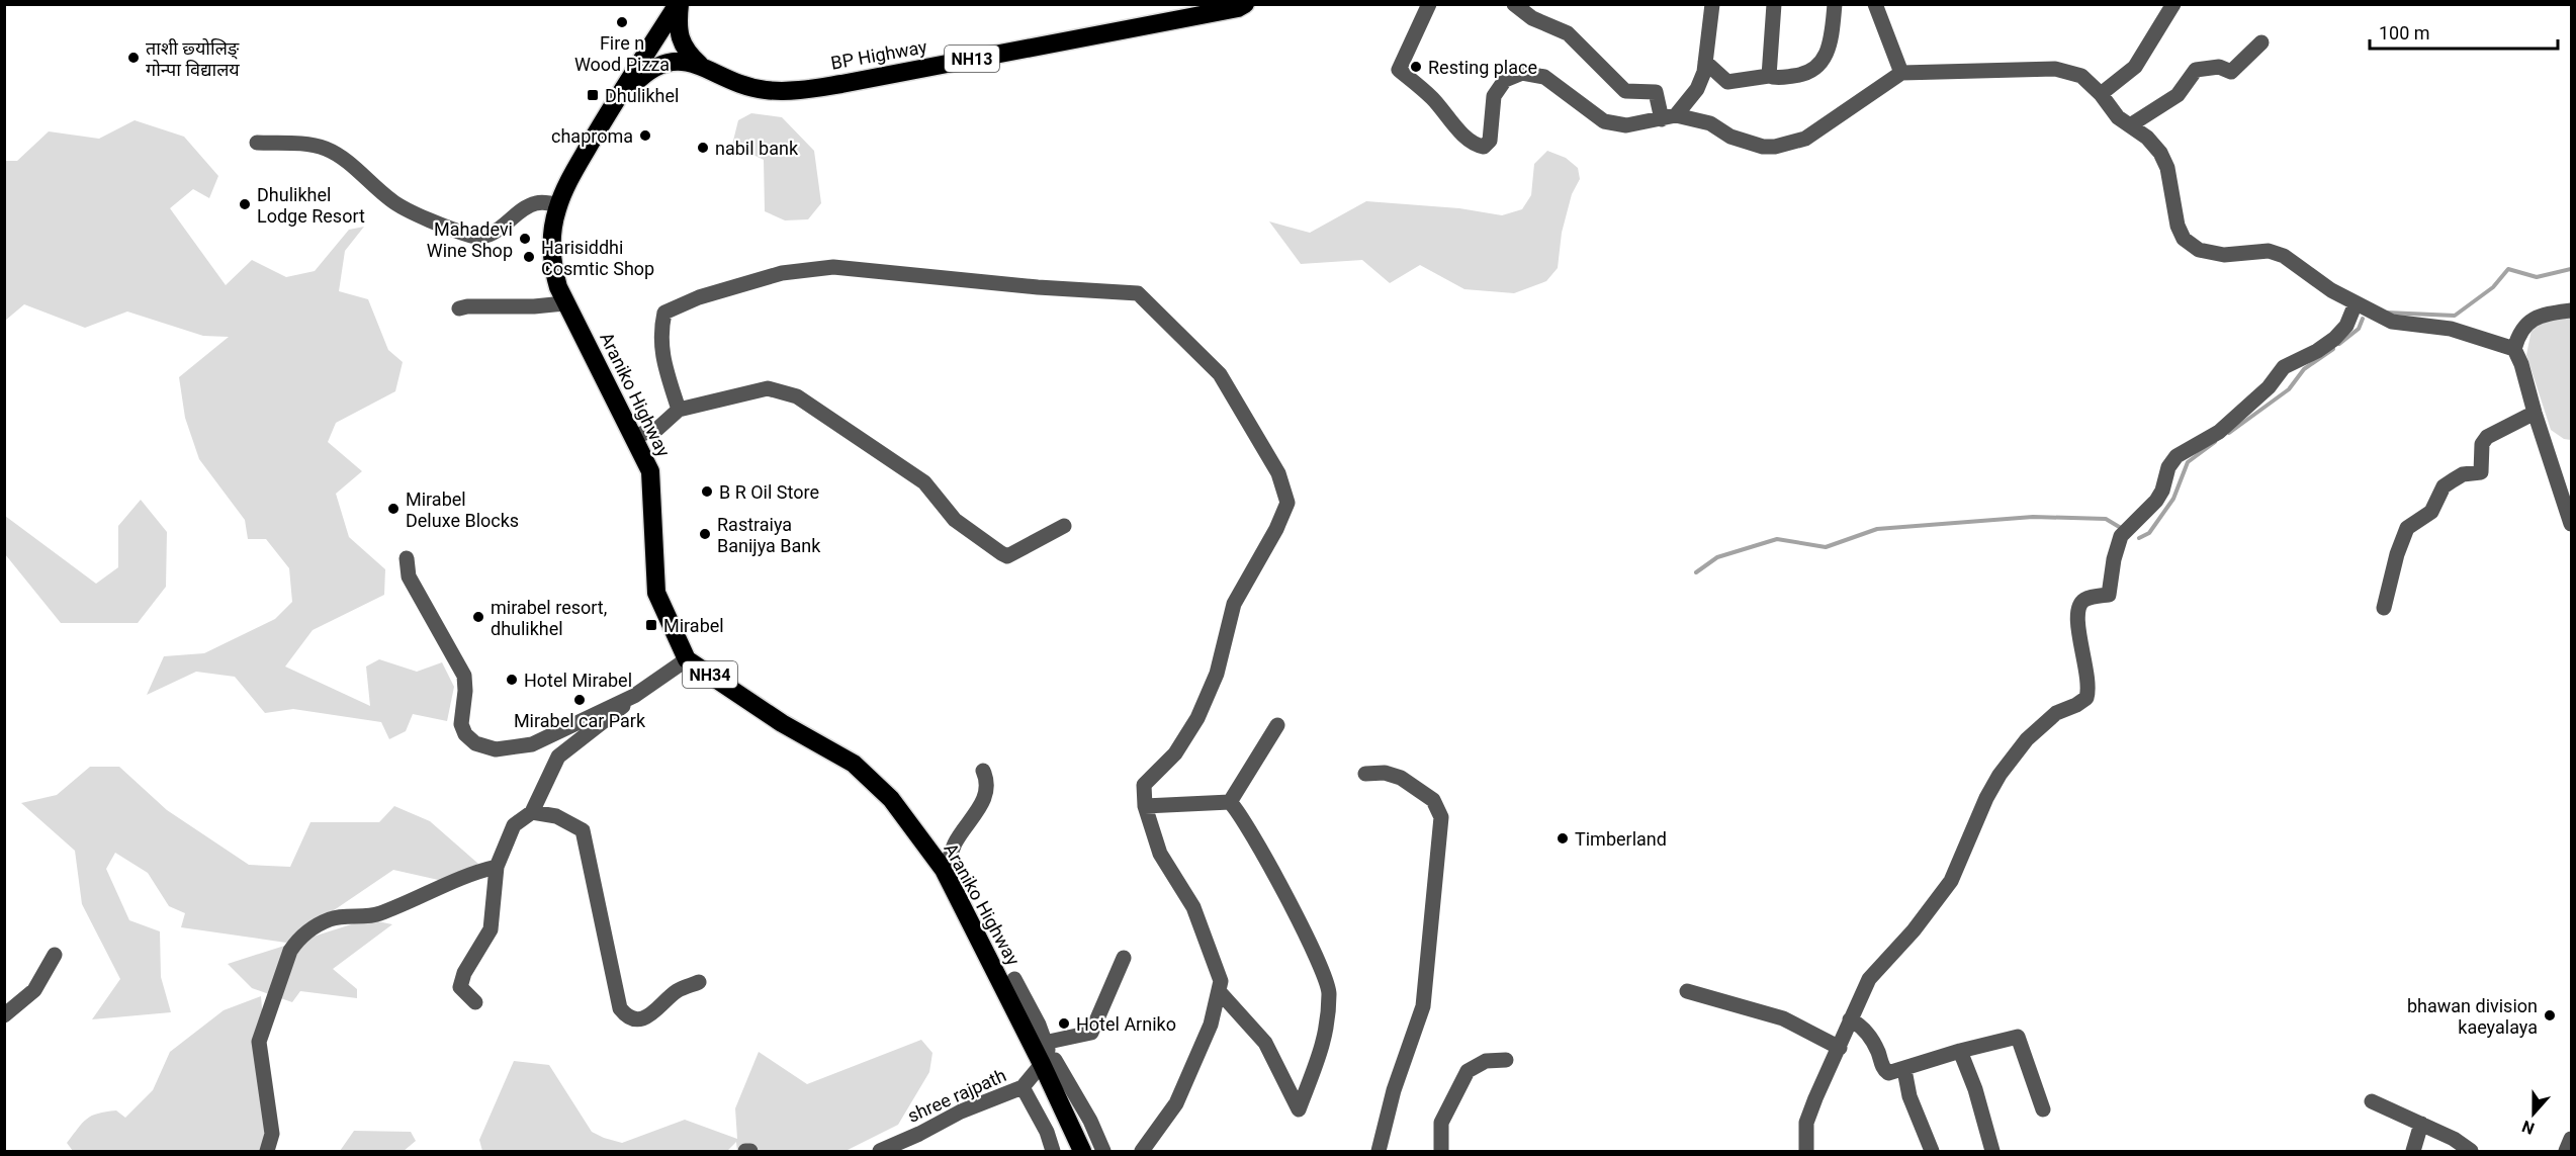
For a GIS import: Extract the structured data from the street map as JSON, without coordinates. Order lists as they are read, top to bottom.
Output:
{
  "streets": {
    "highway": [
      "BP Highway",
      "NH13",
      "Araniko Highway",
      "NH34"
    ],
    "street": ["shree rajpath"]
  },
  "crossings": [
    ["BP Highway", "Araniko Highway"],
    ["Araniko Highway", "shree rajpath"]
  ],
  "places": {
    "other": [
      "Fire n Wood Pizza",
      "ताशी छ्‍योलिङ् गोन्पा विद्यालय",
      "Resting place",
      "chaproma",
      "nabil bank",
      "Dhulikhel Lodge Resort",
      "Mahadevi Wine Shop",
      "Harisiddhi Cosmtic Shop",
      "B R Oil Store",
      "Mirabel Deluxe Blocks",
      "Rastraiya Banijya Bank",
      "mirabel resort, dhulikhel",
      "Hotel Mirabel",
      "Mirabel car Park",
      "Timberland",
      "bhawan division kaeyalaya",
      "Hotel Arniko"
    ],
    "transit": ["Dhulikhel", "Mirabel"]
  },
  "scale_bar": "100 m",
  "north": "bottom"
}
